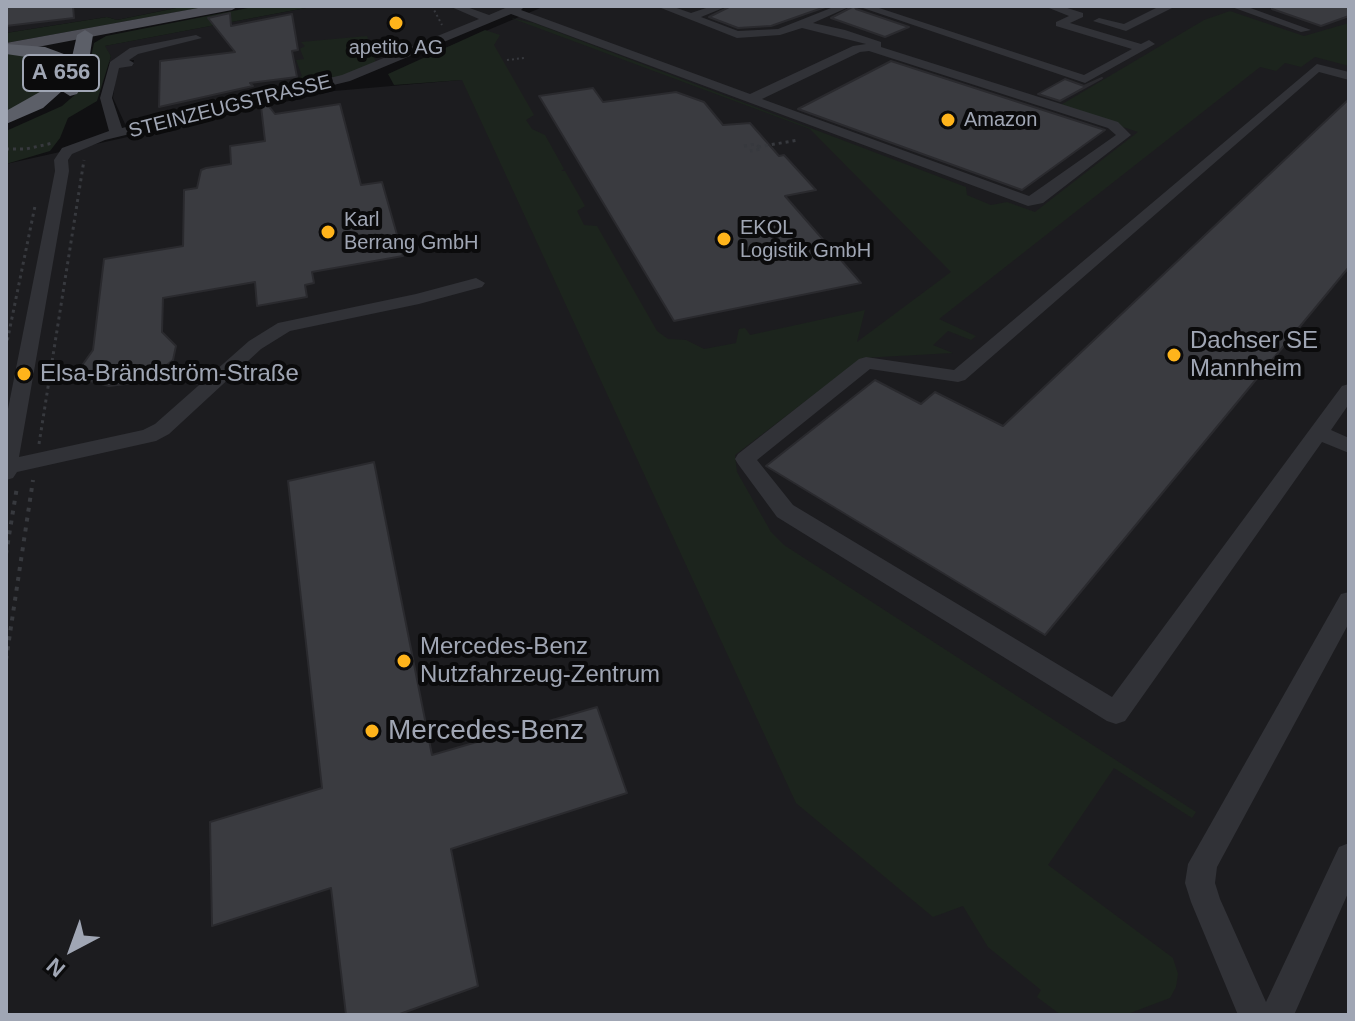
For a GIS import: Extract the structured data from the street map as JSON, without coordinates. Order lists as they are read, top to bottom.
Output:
{
  "streets": {
    "highway": ["A 656"],
    "street": ["STEINZEUGSTRASSE"]
  },
  "places": [
    "apetito AG",
    "Amazon",
    "Karl Berrang GmbH",
    "EKOL Logistik GmbH",
    "Dachser SE Mannheim",
    "Elsa-Brändström-Straße",
    "Mercedes-Benz Nutzfahrzeug-Zentrum",
    "Mercedes-Benz"
  ],
  "north": "bottom left"
}
